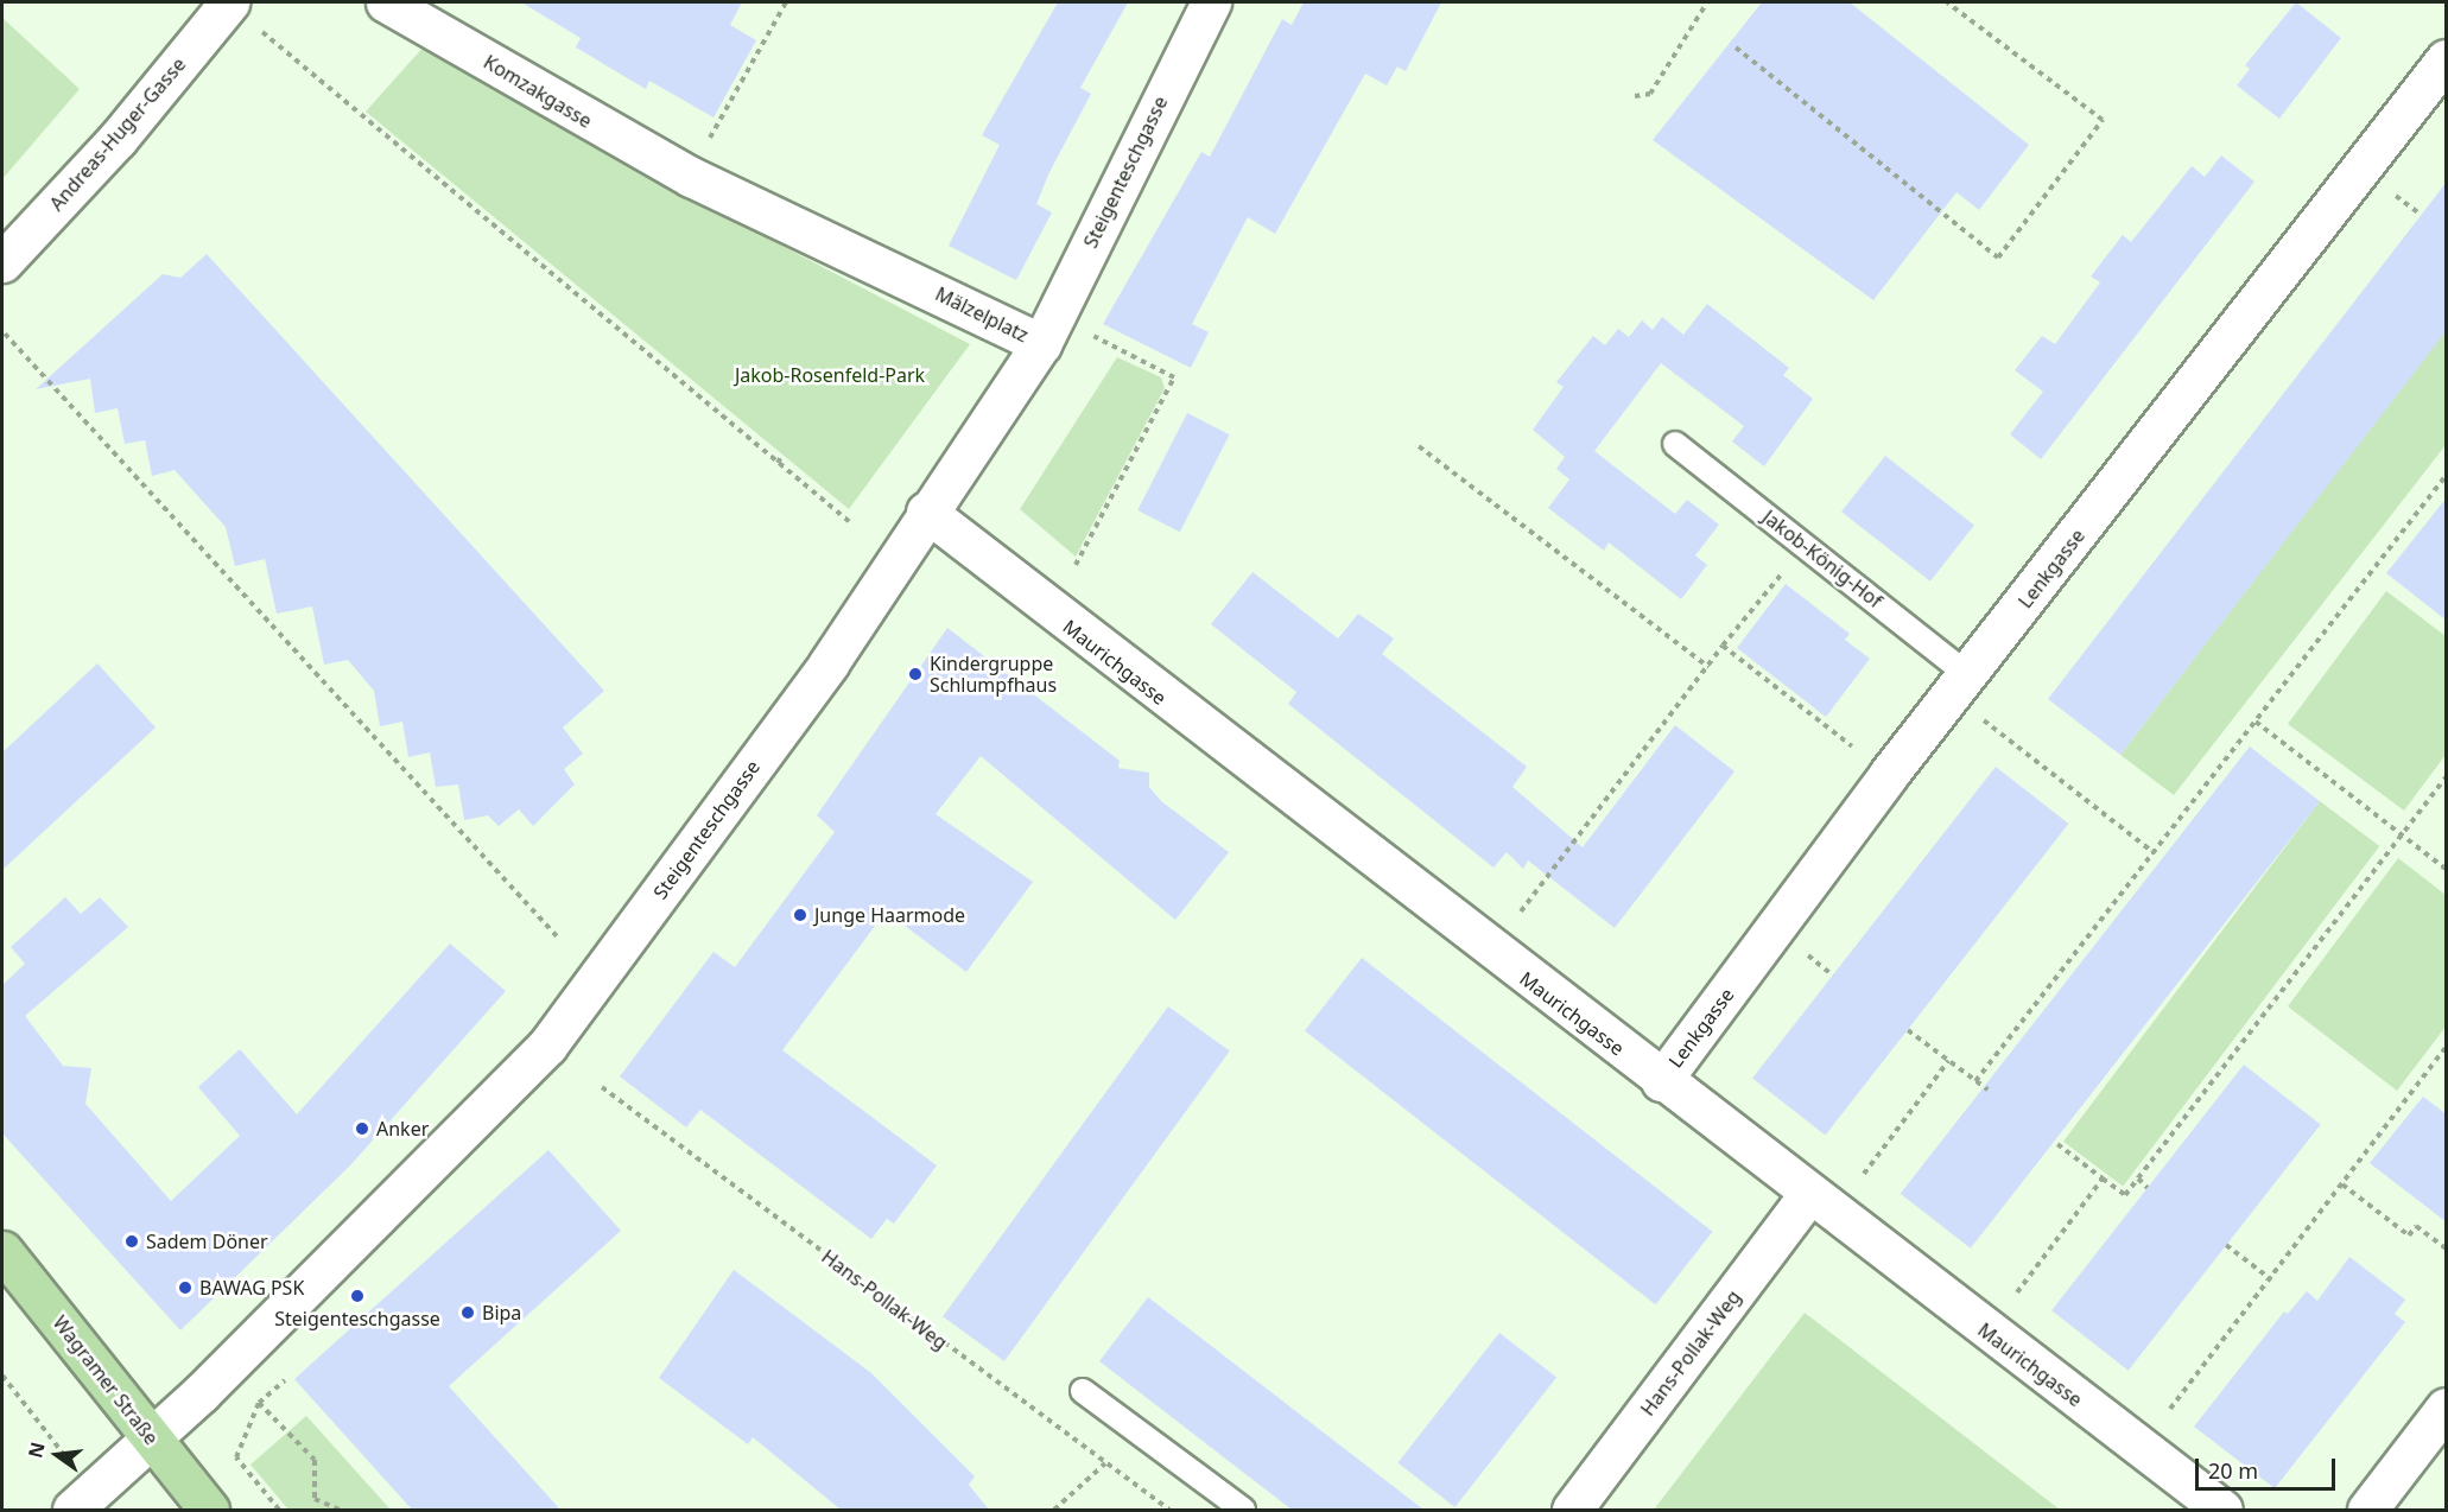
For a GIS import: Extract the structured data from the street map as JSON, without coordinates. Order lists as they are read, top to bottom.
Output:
{
  "streets": {
    "main road": ["Wagramer Straße"],
    "street": [
      "Komzakgasse",
      "Andreas-Huger-Gasse",
      "Steigenteschgasse",
      "Mälzelplatz",
      "Lenkgasse",
      "Maurichgasse",
      "Hans-Pollak-Weg"
    ],
    "lane": ["Jakob-König-Hof"]
  },
  "crossings": [
    ["Komzakgasse", "Mälzelplatz"],
    ["Steigenteschgasse", "Mälzelplatz"],
    ["Steigenteschgasse", "Wagramer Straße"],
    ["Mälzelplatz", "Maurichgasse"],
    ["Jakob-König-Hof", "Lenkgasse"],
    ["Lenkgasse", "Maurichgasse"],
    ["Maurichgasse", "Hans-Pollak-Weg"]
  ],
  "parks": ["Jakob-Rosenfeld-Park"],
  "places": [
    "Kindergruppe Schlumpfhaus",
    "Junge Haarmode",
    "Anker",
    "Sadem Döner",
    "BAWAG PSK",
    "Steigenteschgasse",
    "Bipa"
  ],
  "scale_bar": "20 m",
  "north": "left"
}
